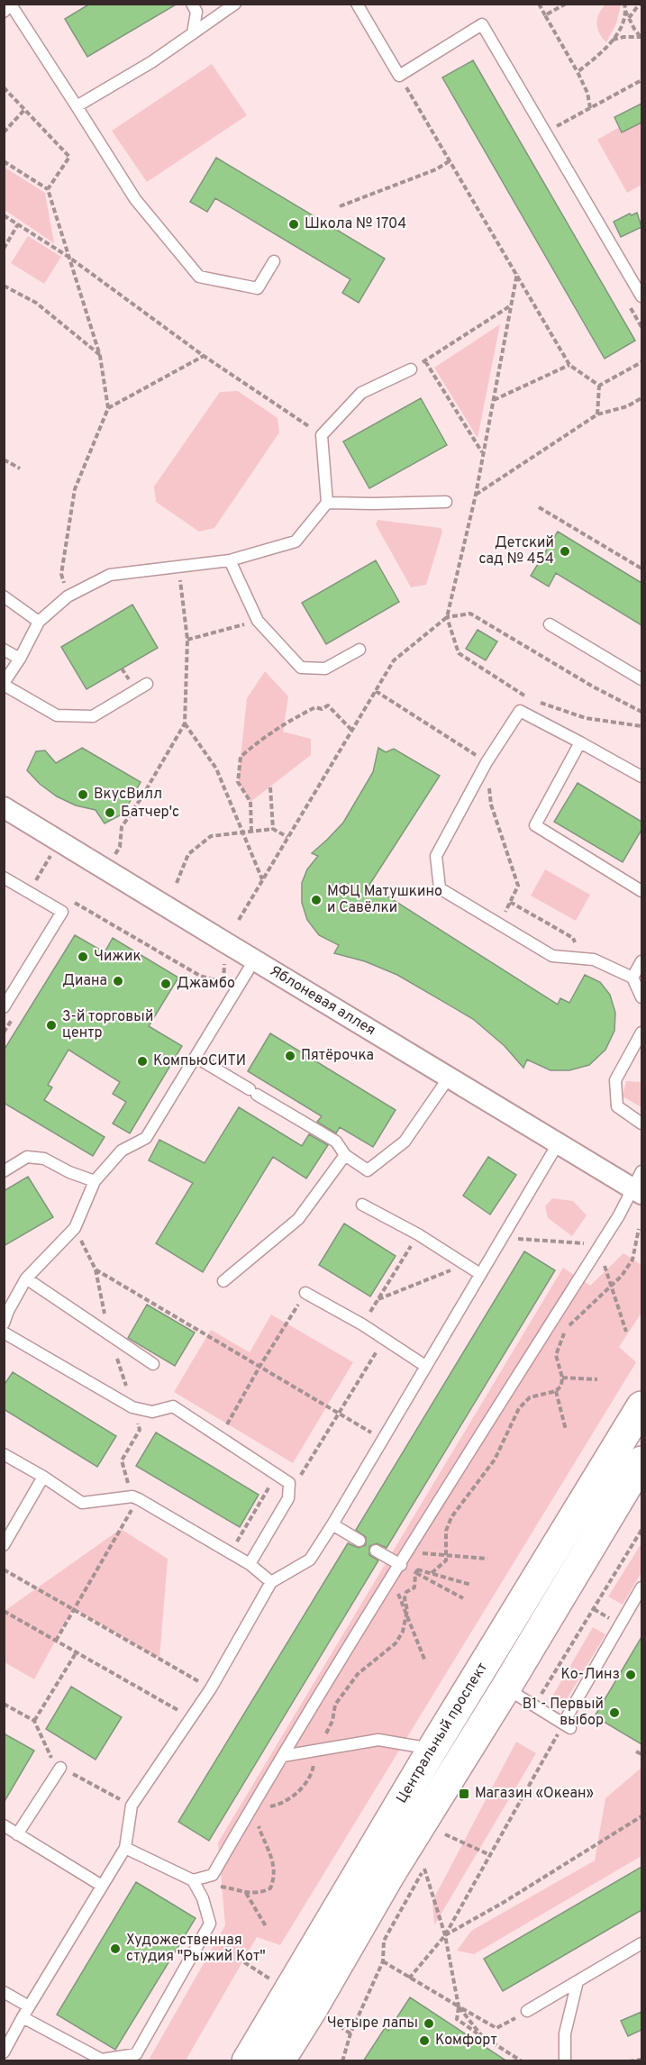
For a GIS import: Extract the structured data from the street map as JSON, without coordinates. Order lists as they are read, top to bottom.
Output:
{
  "streets": {
    "main road": ["Центральный проспект"],
    "street": ["Яблоневая аллея"]
  },
  "places": {
    "other": [
      "Школа № 1704",
      "Детский сад № 454",
      "ВкусВилл",
      "Батчер'с",
      "МФЦ Матушкино и Савёлки",
      "Чижик",
      "Диана",
      "Джамбо",
      "3-й торговый центр",
      "Пятёрочка",
      "КомпьюСИТИ",
      "Ко-Линз",
      "В1 - Первый выбор",
      "Художественная студия \"Рыжий Кот\"",
      "Четыре лапы",
      "Комфорт"
    ],
    "transit": ["Магазин «Океан»"]
  }
}
